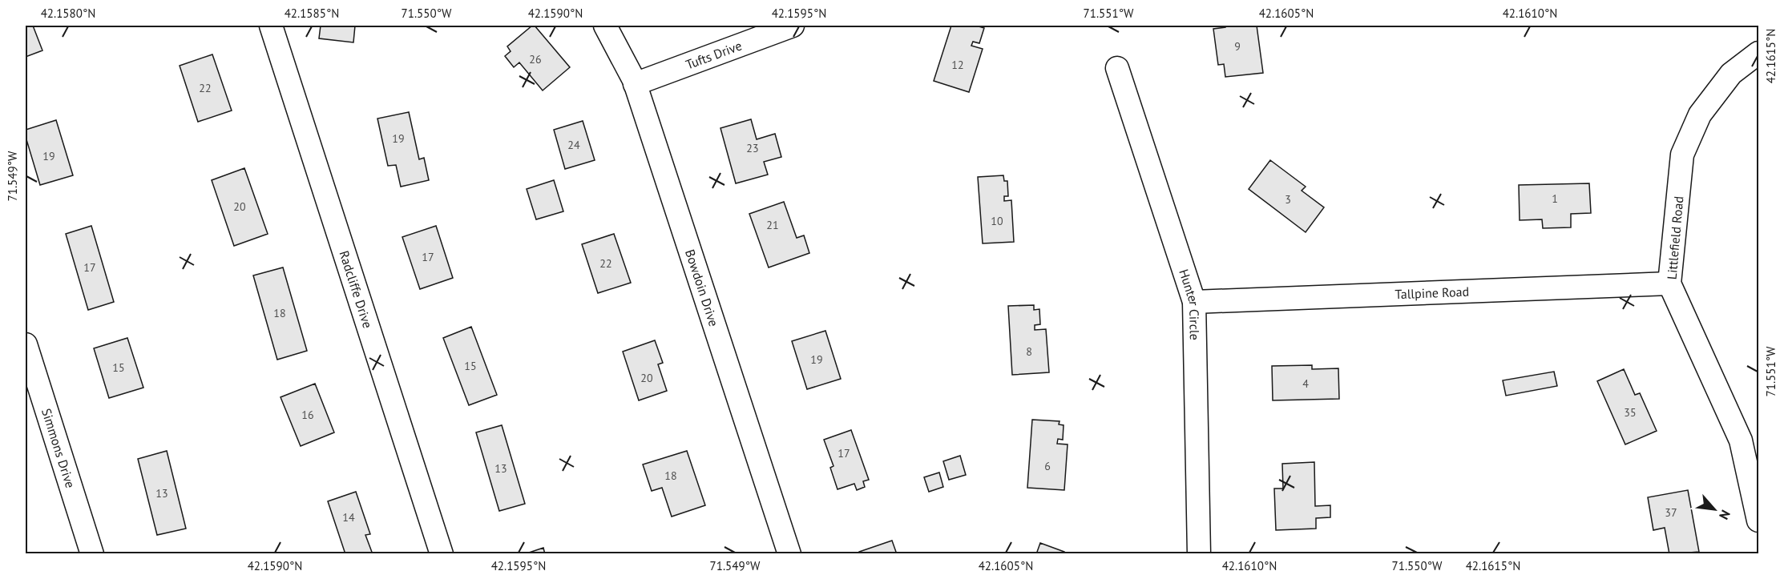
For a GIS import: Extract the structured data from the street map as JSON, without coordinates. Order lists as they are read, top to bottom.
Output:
{
  "streets": {
    "street": [
      "Tufts Drive",
      "Littlefield Road",
      "Bowdoin Drive",
      "Radcliffe Drive",
      "Tallpine Road",
      "Hunter Circle",
      "Simmons Drive"
    ]
  },
  "crossings": [
    ["Tufts Drive", "Bowdoin Drive"],
    ["Littlefield Road", "Tallpine Road"],
    ["Tallpine Road", "Hunter Circle"]
  ],
  "house_numbers": [
    "9",
    "26",
    "12",
    "22",
    "19",
    "24",
    "23",
    "19",
    "1",
    "3",
    "20",
    "10",
    "21",
    "17",
    "22",
    "17",
    "18",
    "8",
    "19",
    "15",
    "15",
    "20",
    "4",
    "35",
    "16",
    "17",
    "6",
    "13",
    "18",
    "13",
    "37",
    "14"
  ],
  "north": "bottom right",
  "coordinates": [
    "42.1580°N",
    "42.1585°N",
    "71.550°W",
    "42.1590°N",
    "42.1595°N",
    "71.551°W",
    "42.1605°N",
    "42.1610°N",
    "42.1615°N",
    "71.549°W"
  ]
}
